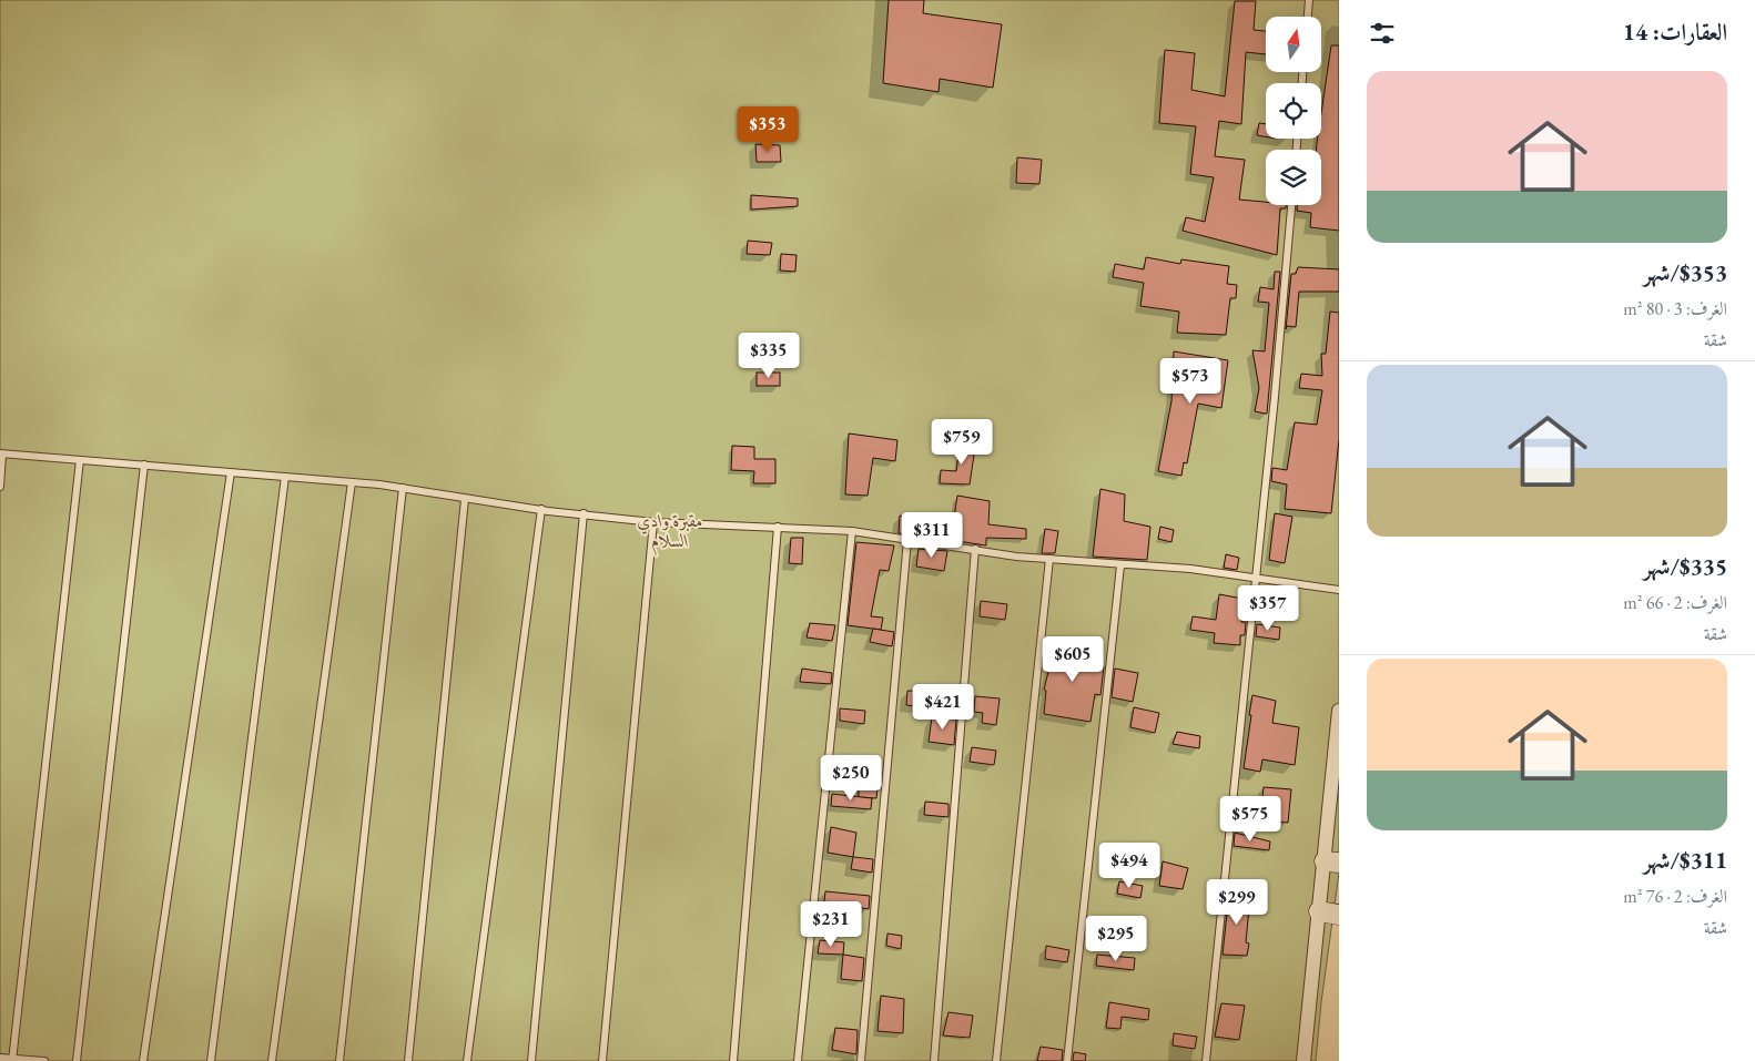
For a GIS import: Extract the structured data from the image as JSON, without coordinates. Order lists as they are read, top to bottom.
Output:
{
  "parks": ["مقبرة وادي السلام"],
  "north": "top",
  "page": {
    "heading": "العقارات: 14",
    "list": [
      {
        "name": "$353/شهر",
        "note": "الغرف: 3 · 80 m² · شقة"
      },
      {
        "name": "$335/شهر",
        "note": "الغرف: 2 · 66 m² · شقة"
      },
      {
        "name": "$311/شهر",
        "note": "الغرف: 2 · 76 m² · شقة"
      }
    ],
    "price": [
      "$353",
      "$335",
      "$573",
      "$759",
      "$311",
      "$357",
      "$605",
      "$421",
      "$250",
      "$575",
      "$494",
      "$299",
      "$231",
      "$295"
    ]
  }
}
